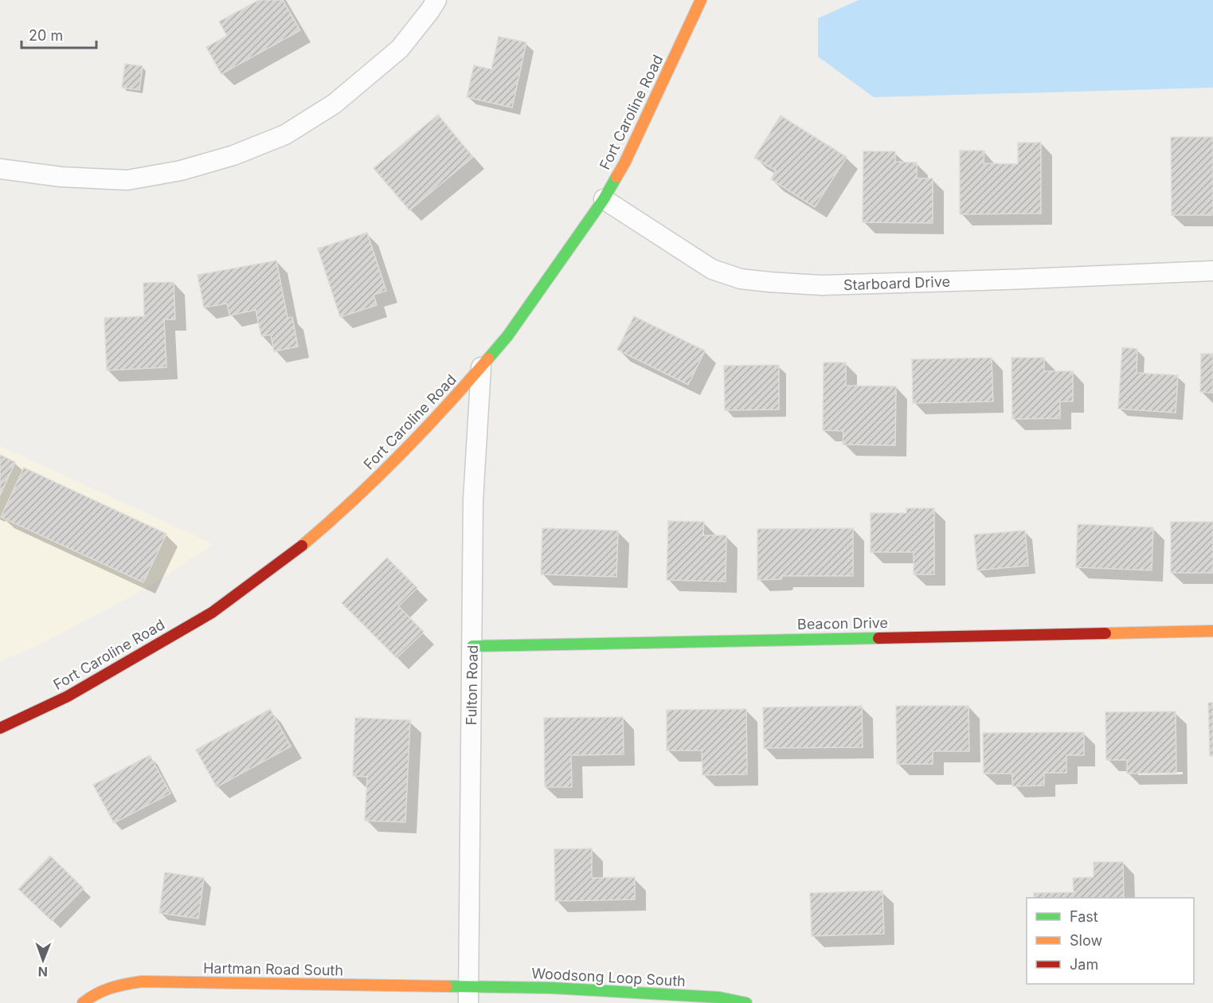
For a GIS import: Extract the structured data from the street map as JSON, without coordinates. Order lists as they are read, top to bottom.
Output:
{
  "streets": {
    "street": [
      "Fort Caroline Road",
      "Starboard Drive",
      "Beacon Drive",
      "Fulton Road",
      "Hartman Road South",
      "Woodsong Loop South"
    ]
  },
  "crossings": [
    ["Fort Caroline Road", "Starboard Drive"],
    ["Fort Caroline Road", "Fulton Road"],
    ["Beacon Drive", "Fulton Road"],
    ["Fulton Road", "Hartman Road South"],
    ["Fulton Road", "Woodsong Loop South"],
    ["Hartman Road South", "Woodsong Loop South"]
  ],
  "legend": ["Fast", "Slow", "Jam"],
  "scale_bar": "20 m",
  "north": "bottom"
}
